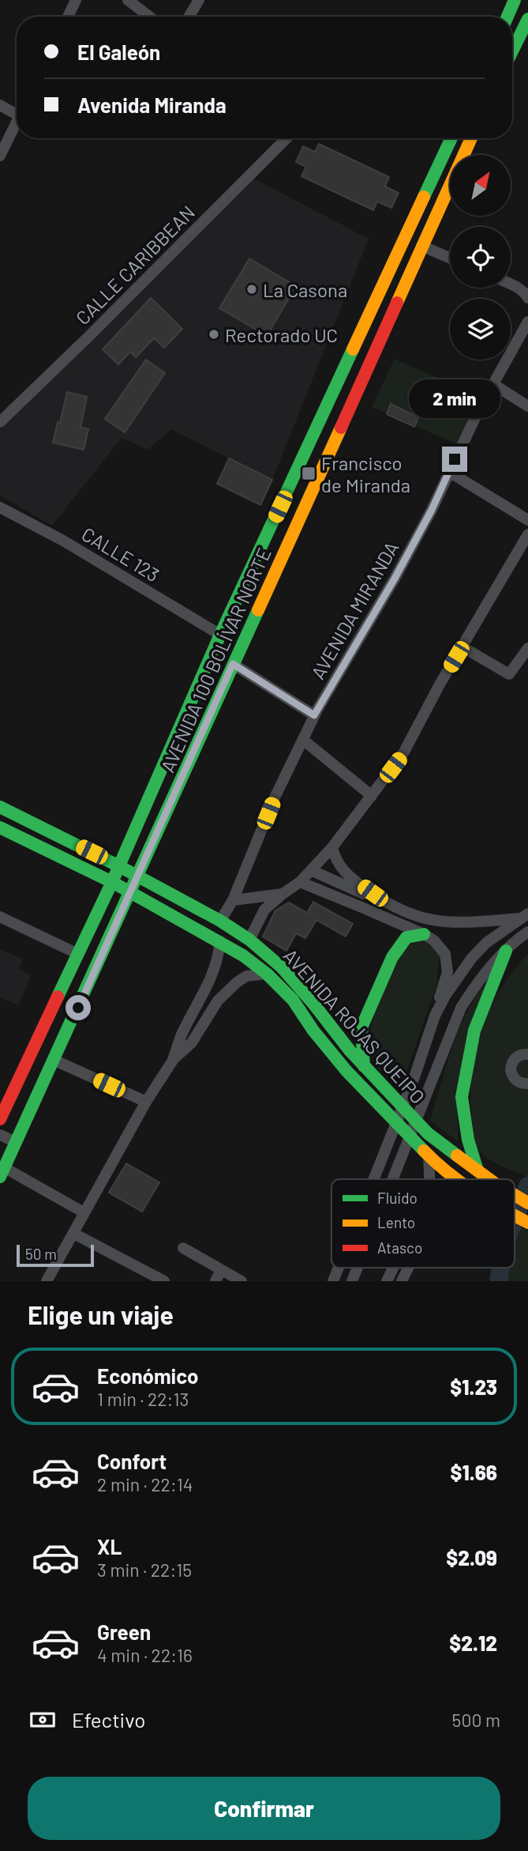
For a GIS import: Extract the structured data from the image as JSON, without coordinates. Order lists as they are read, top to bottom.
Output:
{
  "streets": {
    "main road": ["AVENIDA 100 BOLÍVAR NORTE", "AVENIDA ROJAS QUEIPO"],
    "street": ["CALLE CARIBBEAN", "CALLE 123", "AVENIDA MIRANDA"]
  },
  "crossings": [
    ["CALLE 123", "AVENIDA 100 BOLÍVAR NORTE"],
    ["AVENIDA MIRANDA", "AVENIDA ROJAS QUEIPO"],
    ["AVENIDA 100 BOLÍVAR NORTE", "AVENIDA ROJAS QUEIPO"]
  ],
  "places": {
    "other": ["La Casona", "Rectorado UC"],
    "transit": ["Francisco de Miranda"]
  },
  "legend": ["Fluido", "Lento", "Atasco"],
  "scale_bar": "50 m",
  "north": "top right",
  "page": {
    "banner": ["El Galeón", "Avenida Miranda"],
    "bubble": "2 min",
    "scale": "50 m",
    "heading": "Elige un viaje",
    "list": [
      {
        "name": "Económico",
        "note": "1 min · 22:13",
        "value": "$1.23"
      },
      {
        "name": "Confort",
        "note": "2 min · 22:14",
        "value": "$1.66"
      },
      {
        "name": "XL",
        "note": "3 min · 22:15",
        "value": "$2.09"
      },
      {
        "name": "Green",
        "note": "4 min · 22:16",
        "value": "$2.12"
      }
    ],
    "pay": ["Efectivo", "500 m"],
    "buttons": "Confirmar"
  }
}
